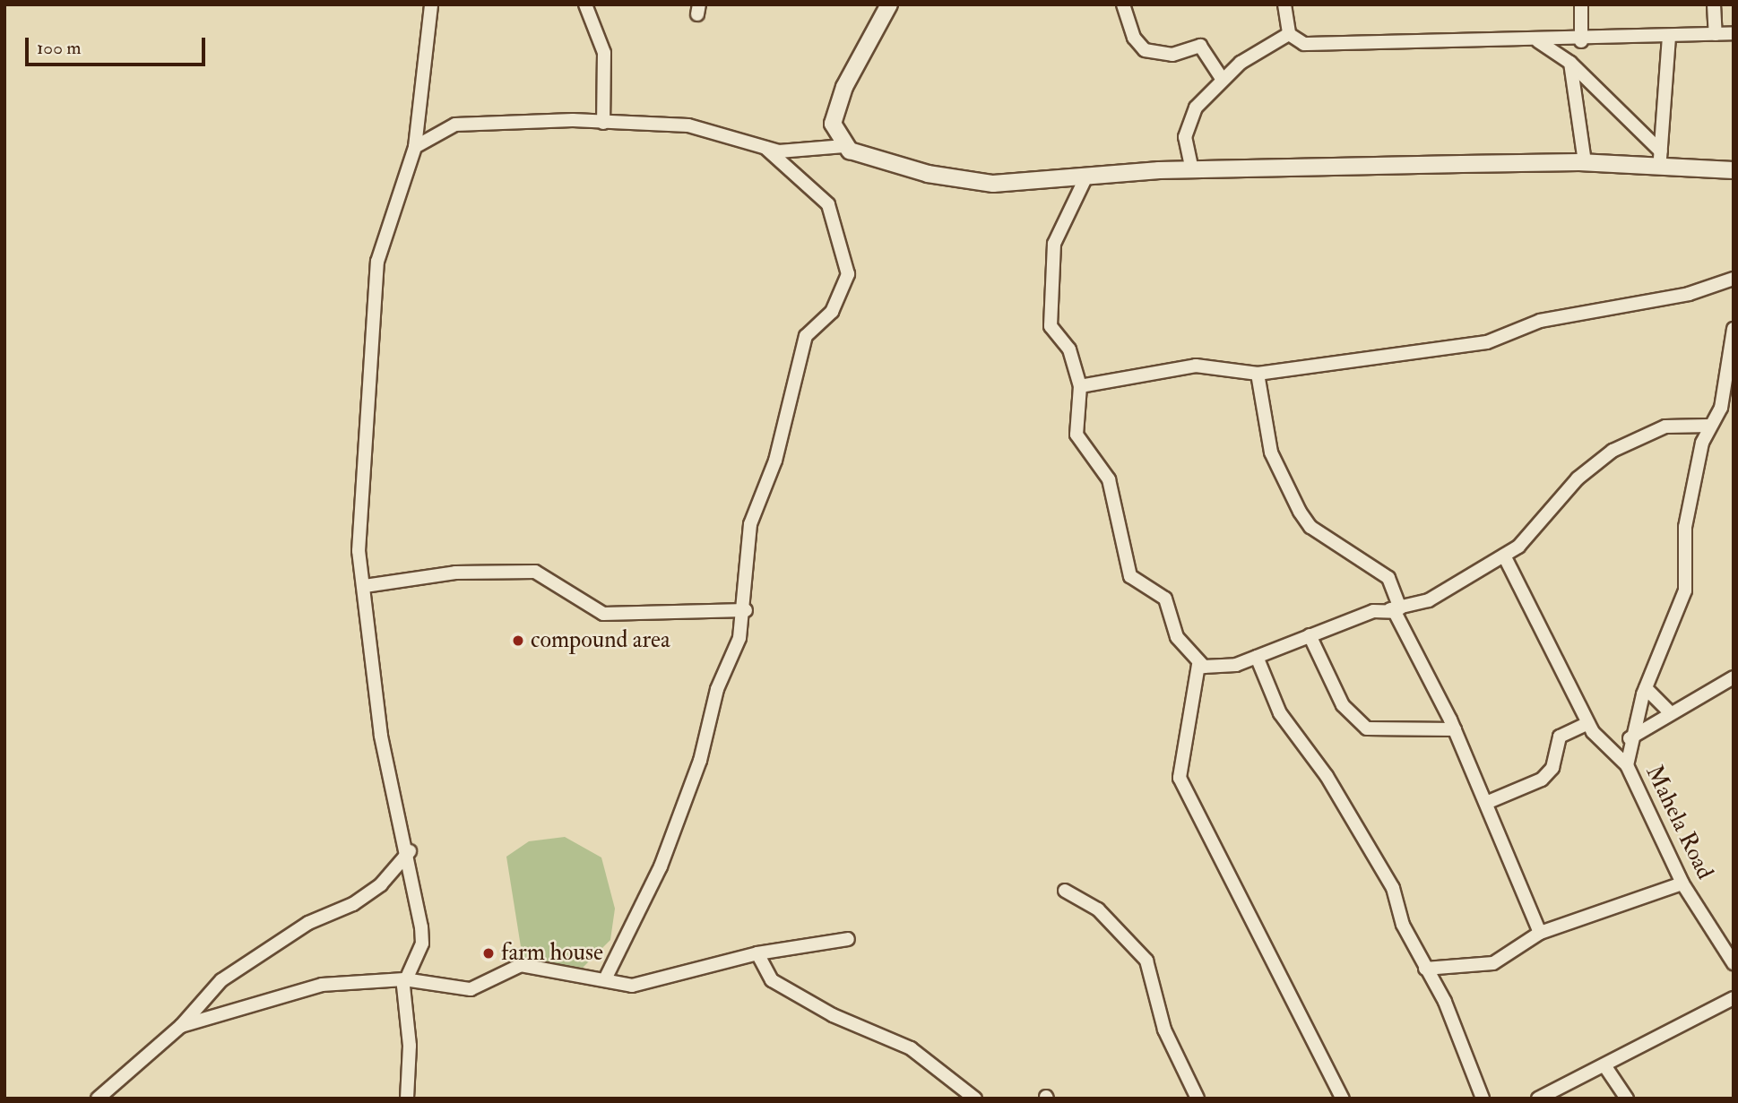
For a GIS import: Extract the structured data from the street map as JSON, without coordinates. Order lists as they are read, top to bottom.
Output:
{
  "streets": {
    "street": ["Mahela Road"]
  },
  "places": ["compound area", "farm house"],
  "scale_bar": "100 m"
}
